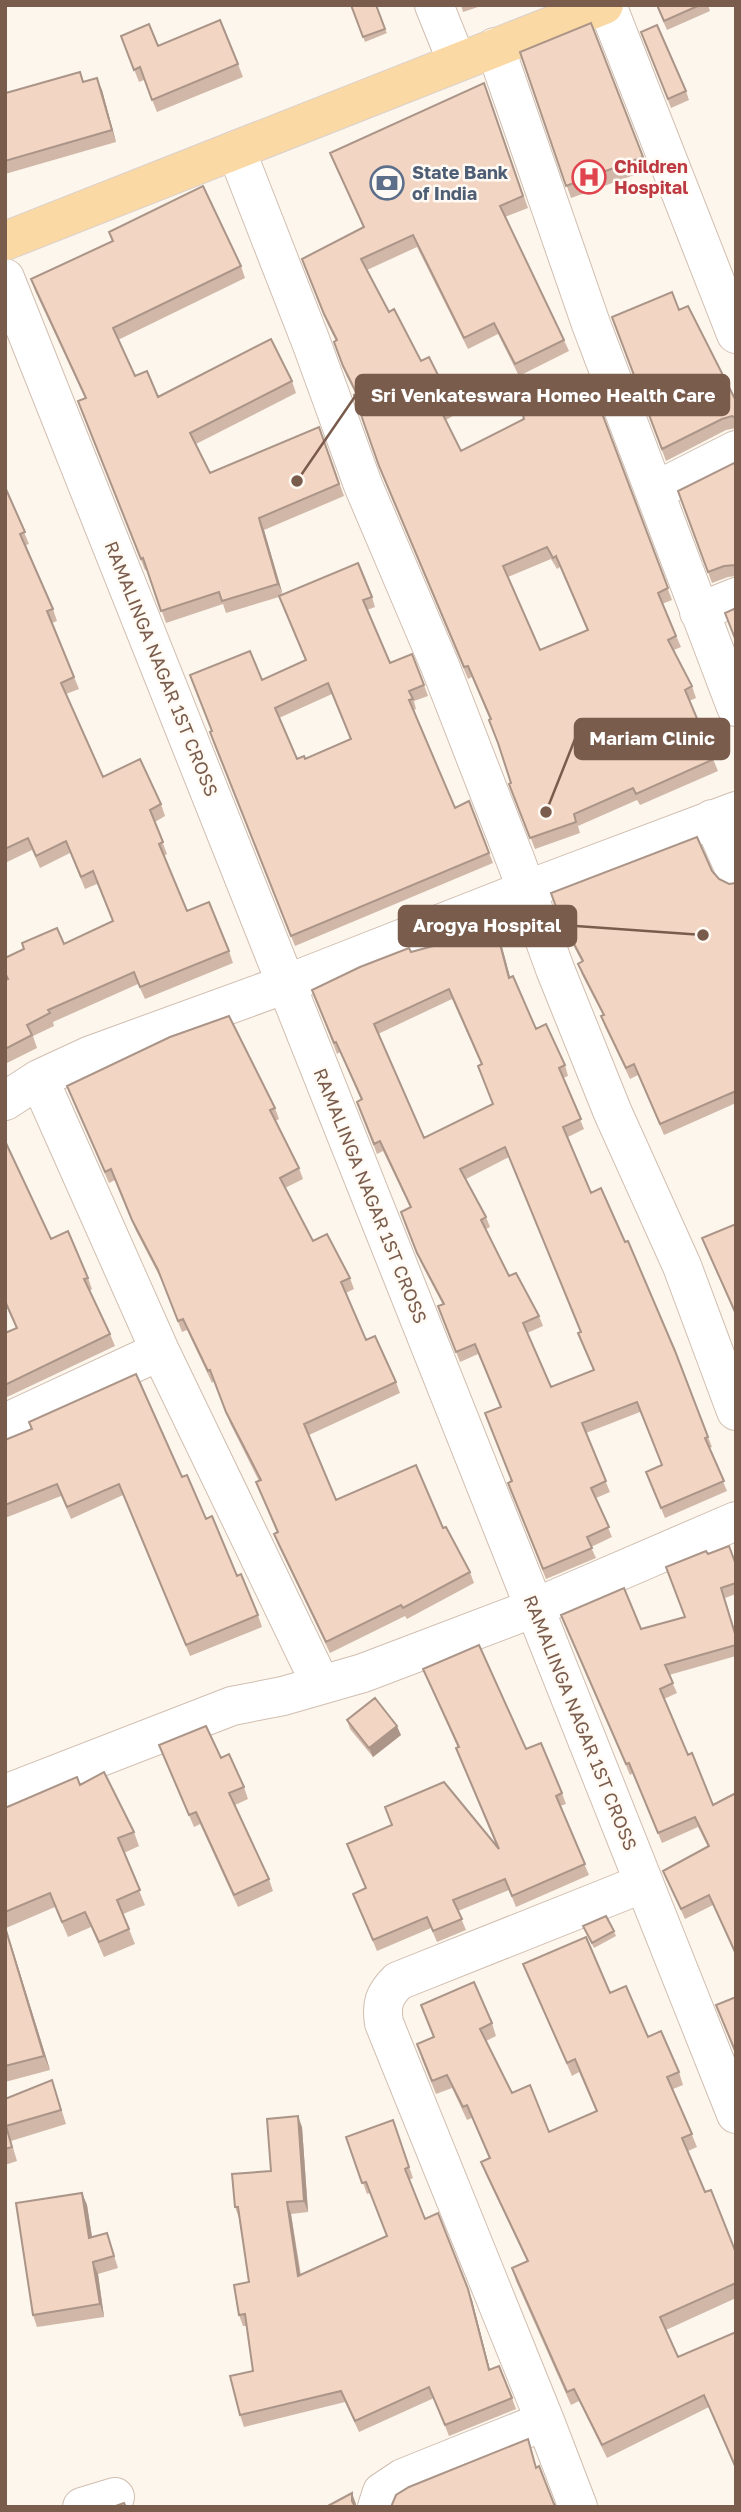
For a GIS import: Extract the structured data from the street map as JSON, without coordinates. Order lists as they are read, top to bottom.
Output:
{
  "streets": {
    "street": ["RAMALINGA NAGAR 1ST CROSS"]
  },
  "places": {
    "hospital": ["Children Hospital"],
    "bank": ["State Bank of India"],
    "other": ["Sri Venkateswara Homeo Health Care", "Mariam Clinic", "Arogya Hospital"]
  }
}
